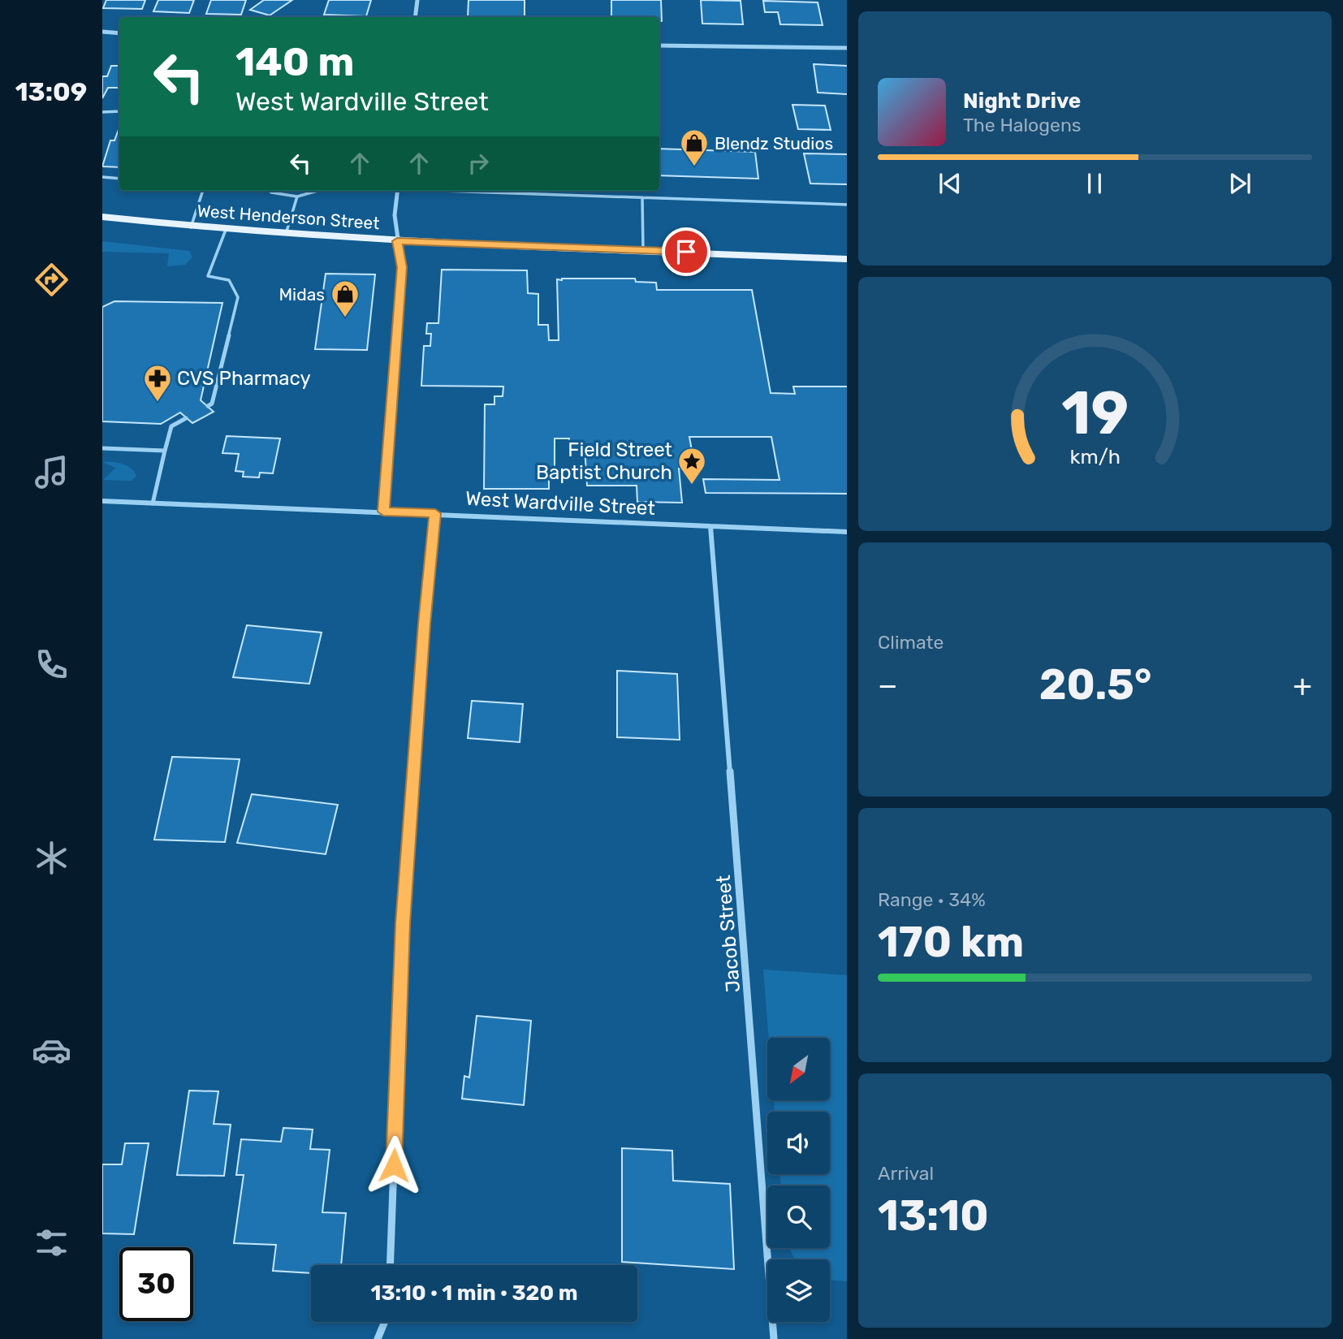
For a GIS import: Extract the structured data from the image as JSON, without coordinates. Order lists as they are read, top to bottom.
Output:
{
  "streets": {
    "main road": ["West Henderson Street"],
    "street": ["West Wardville Street", "Jacob Street"]
  },
  "crossings": [
    ["West Wardville Street", "Jacob Street"]
  ],
  "places": {
    "shop": ["Blendz Studios", "Midas"],
    "pharmacy": ["CVS Pharmacy"],
    "place": ["Field Street Baptist Church"]
  },
  "north": "bottom left",
  "page": {
    "tabs": "13:09",
    "turn": ["140 m", "West Wardville Street"],
    "song": ["Night Drive", "The Halogens"],
    "tile": [
      "Climate",
      ["Range · 34%", "170 km"],
      ["Arrival", "13:10"]
    ],
    "heat": ["−", "20.5°", "+"],
    "limit": "30",
    "trip": "13:10 · 1 min · 320 m",
    "gauge": ["19", "km/h"]
  }
}
